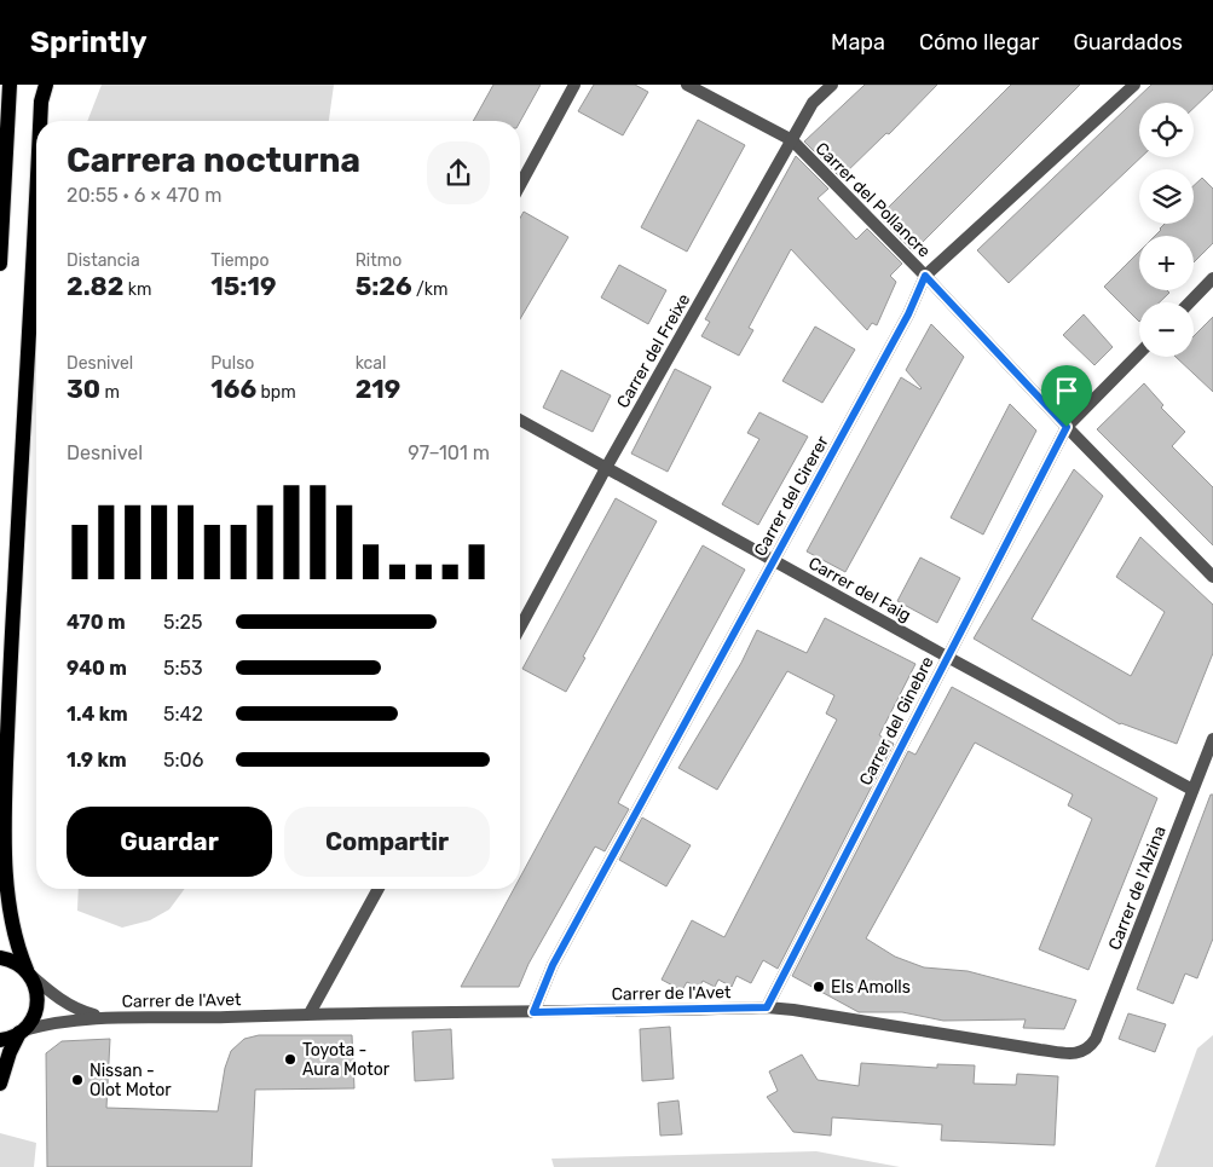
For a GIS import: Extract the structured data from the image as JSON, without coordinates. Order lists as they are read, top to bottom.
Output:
{
  "streets": {
    "street": [
      "Carrer del Pollancre",
      "Carrer del Freixe",
      "Carrer del Cirerer",
      "Carrer del Faig",
      "Carrer del Ginebre",
      "Carrer de l'Alzina",
      "Carrer de l'Avet"
    ]
  },
  "crossings": [
    ["Carrer del Pollancre", "Carrer del Freixe"],
    ["Carrer del Pollancre", "Carrer del Cirerer"],
    ["Carrer del Pollancre", "Carrer del Ginebre"],
    ["Carrer del Freixe", "Carrer del Faig"],
    ["Carrer del Cirerer", "Carrer del Faig"],
    ["Carrer del Cirerer", "Carrer de l'Avet"],
    ["Carrer del Faig", "Carrer del Ginebre"],
    ["Carrer del Faig", "Carrer de l'Alzina"],
    ["Carrer del Ginebre", "Carrer de l'Avet"],
    ["Carrer de l'Alzina", "Carrer de l'Avet"]
  ],
  "places": ["Els Amolls", "Toyota - Aura Motor", "Nissan - Olot Motor"],
  "page": {
    "header": "Sprintly",
    "nav": ["Mapa", "Cómo llegar", "Guardados"],
    "map_buttons": ["+", "−"],
    "heading": ["Carrera nocturna", "20:55 · 6 × 470 m"],
    "stats": [
      ["Distancia", "2.82 km"],
      ["Tiempo", "15:19"],
      ["Ritmo", "5:26 /km"],
      ["Desnivel", "30 m"],
      ["Pulso", "166 bpm"],
      ["kcal", "219"]
    ],
    "chart": ["Desnivel", "97–101 m"],
    "list": [
      {
        "name": "470 m",
        "note": "5:25"
      },
      {
        "name": "940 m",
        "note": "5:53"
      },
      {
        "name": "1.4 km",
        "note": "5:42"
      },
      {
        "name": "1.9 km",
        "note": "5:06"
      }
    ],
    "buttons": ["Guardar", "Compartir"]
  }
}
